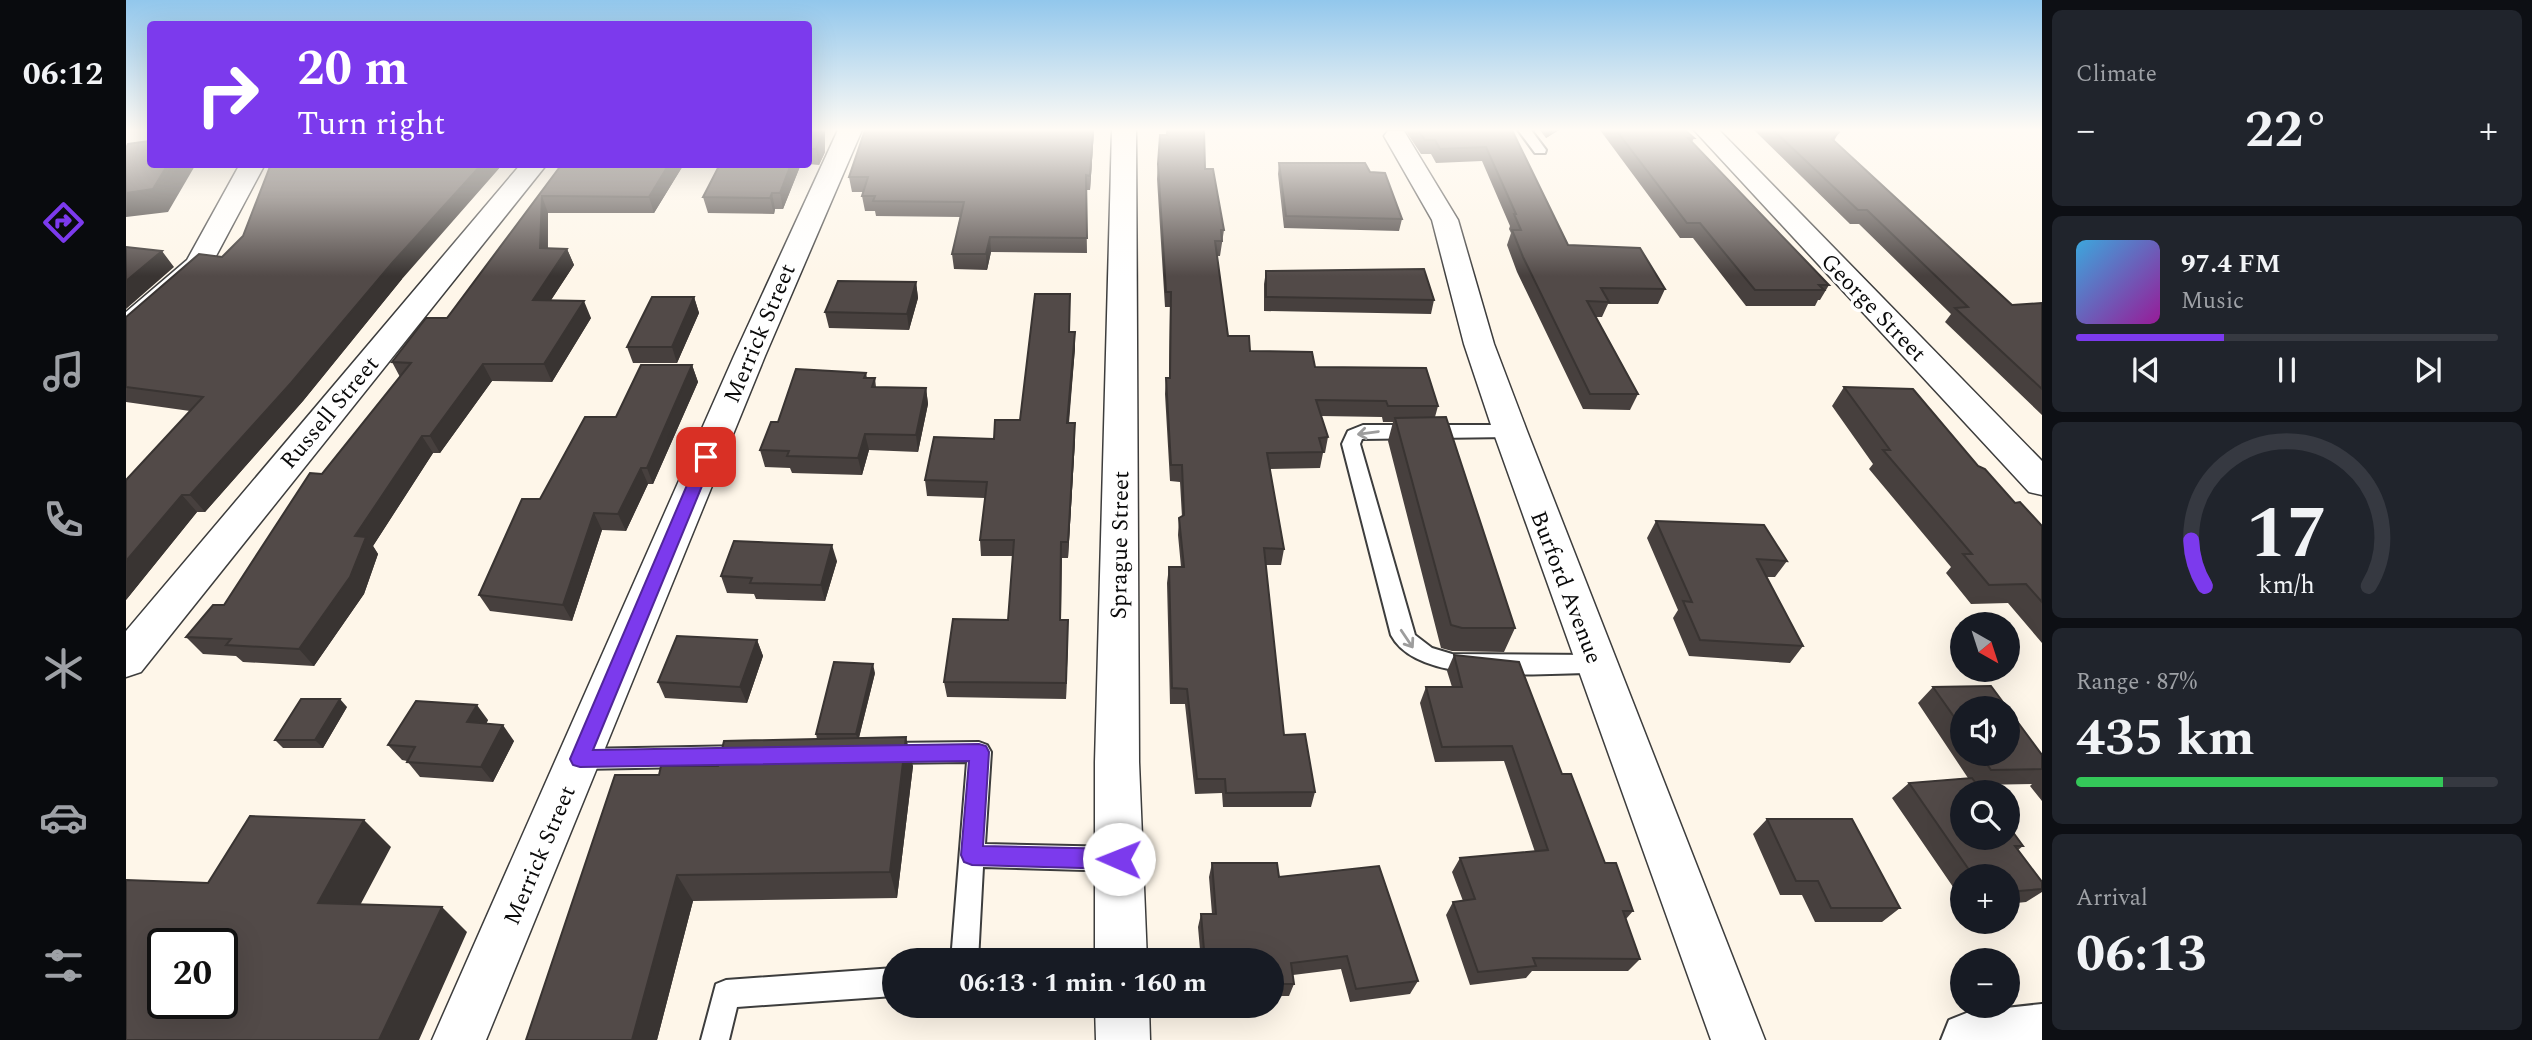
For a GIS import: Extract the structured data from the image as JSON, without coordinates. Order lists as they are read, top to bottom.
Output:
{
  "streets": {
    "street": [
      "George Street",
      "Merrick Street",
      "Russell Street",
      "Sprague Street",
      "Burford Avenue"
    ]
  },
  "north": "bottom right",
  "page": {
    "tabs": "06:12",
    "tile": [
      "Climate",
      ["Range · 87%", "435 km"],
      ["Arrival", "06:13"]
    ],
    "turn": ["20 m", "Turn right"],
    "heat": ["−", "22°", "+"],
    "song": ["97.4 FM", "Music"],
    "map_buttons": ["+", "−"],
    "limit": "20",
    "trip": "06:13 · 1 min · 160 m",
    "gauge": ["17", "km/h"]
  }
}
